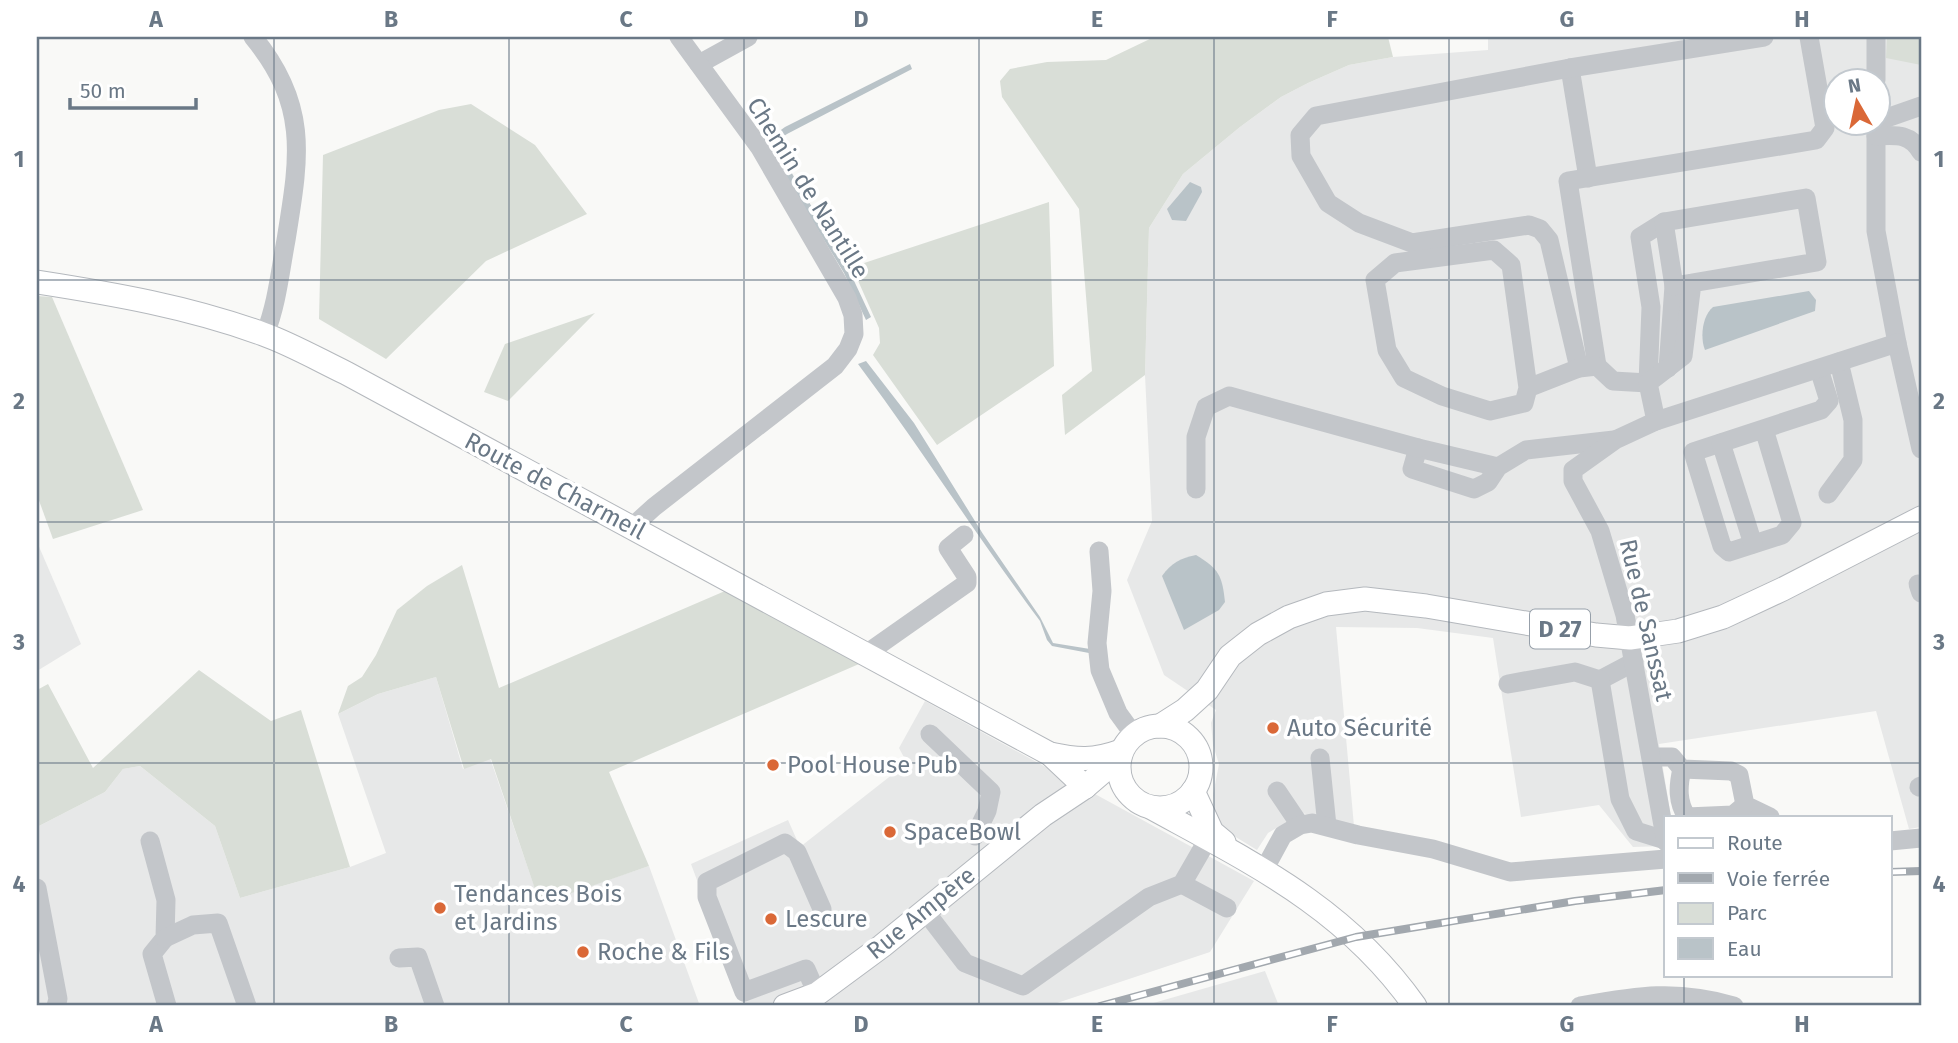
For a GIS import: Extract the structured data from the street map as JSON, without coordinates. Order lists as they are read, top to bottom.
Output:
{
  "streets": {
    "main road": ["Route de Charmeil", "D 27", "Rue Ampère"],
    "street": ["Chemin de Nantille", "Rue de Sanssat"]
  },
  "crossings": [
    ["Chemin de Nantille", "Route de Charmeil"],
    ["Route de Charmeil", "D 27"],
    ["Route de Charmeil", "Rue Ampère"],
    ["Rue de Sanssat", "D 27"],
    ["D 27", "Rue Ampère"]
  ],
  "places": [
    "Auto Sécurité",
    "Pool House Pub",
    "SpaceBowl",
    "Tendances Bois et Jardins",
    "Lescure",
    "Roche & Fils"
  ],
  "legend": [
    "Route",
    "Voie ferrée",
    "Parc",
    "Eau"
  ],
  "scale_bar": "50 m",
  "north": "top",
  "grid": {
    "columns": [
      "A",
      "B",
      "C",
      "D",
      "E",
      "F",
      "G",
      "H"
    ],
    "rows": [
      "1",
      "2",
      "3",
      "4"
    ]
  }
}
